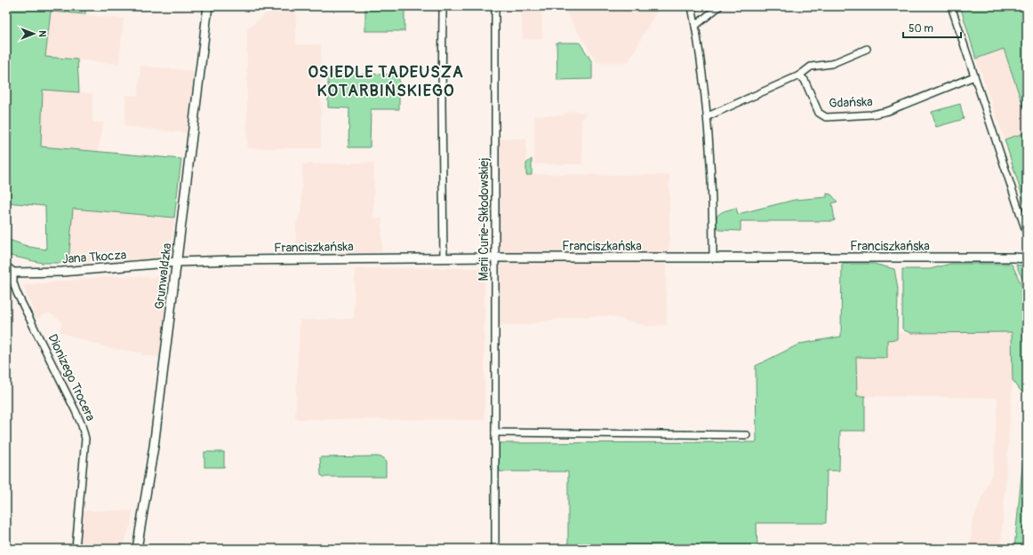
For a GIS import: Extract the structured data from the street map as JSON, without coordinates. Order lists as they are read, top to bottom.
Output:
{
  "streets": {
    "street": [
      "Gdańska",
      "Marii Curie-Skłodowskiej",
      "Franciszkańska",
      "Jana Tkocza",
      "Grunwaldzka",
      "Dionizego Trocera"
    ]
  },
  "crossings": [
    ["Marii Curie-Skłodowskiej", "Franciszkańska"],
    ["Franciszkańska", "Jana Tkocza"],
    ["Franciszkańska", "Grunwaldzka"],
    ["Jana Tkocza", "Grunwaldzka"],
    ["Jana Tkocza", "Dionizego Trocera"]
  ],
  "districts": ["OSIEDLE TADEUSZA KOTARBIŃSKIEGO"],
  "scale_bar": "50 m",
  "north": "right"
}
